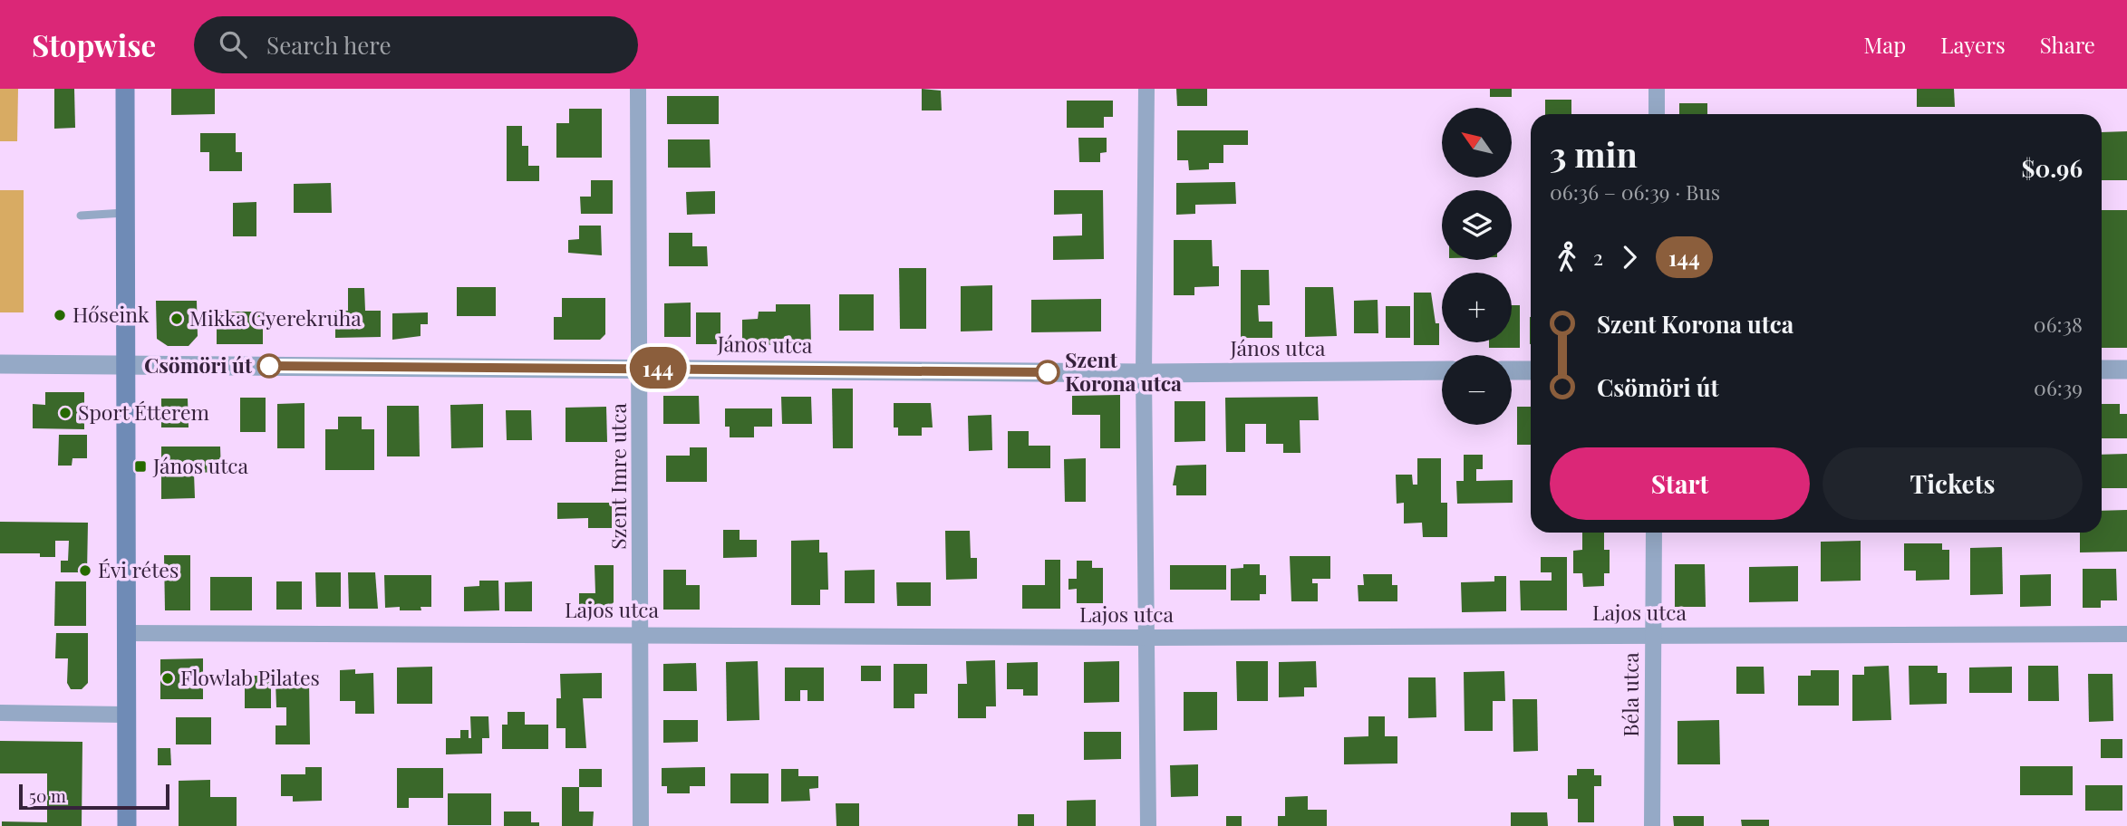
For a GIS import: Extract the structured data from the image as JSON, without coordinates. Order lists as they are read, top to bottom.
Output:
{
  "streets": {
    "street": [
      "János utca",
      "Szent Imre utca",
      "Lajos utca",
      "Béla utca"
    ]
  },
  "crossings": [
    ["János utca", "Szent Imre utca"],
    ["Szent Imre utca", "Lajos utca"],
    ["Lajos utca", "Béla utca"]
  ],
  "places": {
    "other": [
      "Hőseink",
      "Mikka Gyerekruha",
      "Csömöri út",
      "Szent Korona utca",
      "Sport Étterem",
      "Évi rétes",
      "Flowlab Pilates"
    ],
    "transit": ["János utca"]
  },
  "lines": ["bus line 144"],
  "scale_bar": "50 m",
  "north": "top left",
  "page": {
    "header": "Stopwise",
    "search": "Search here",
    "nav": ["Map", "Layers", "Share"],
    "on_map": "144",
    "map_buttons": ["+", "−"],
    "heading": ["3 min", "06:36 – 06:39 · Bus", "$0.96"],
    "legs": ["2", "144"],
    "list": [
      {
        "name": "Szent Korona utca",
        "value": "06:38"
      },
      {
        "name": "Csömöri út",
        "value": "06:39"
      }
    ],
    "buttons": ["Start", "Tickets"],
    "scale": "50 m"
  }
}
